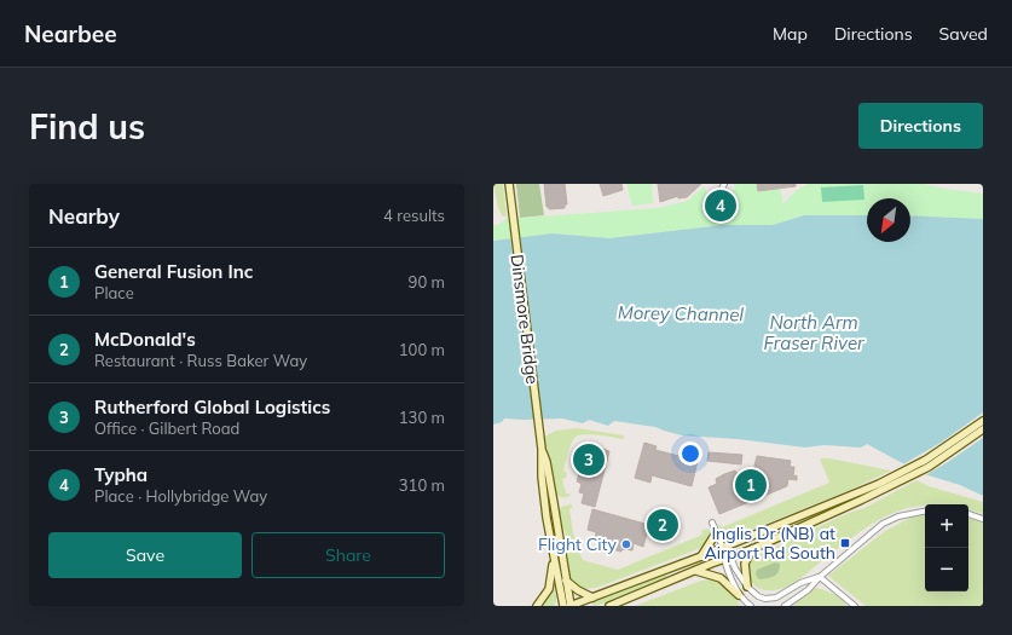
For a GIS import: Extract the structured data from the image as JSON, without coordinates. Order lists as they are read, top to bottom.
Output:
{
  "streets": {
    "main road": ["Dinsmore Bridge"]
  },
  "water": ["Morey Channel", "North Arm Fraser River"],
  "places": {
    "transit": ["Inglis Dr (NB) at Airport Rd South"],
    "other": ["Flight City"]
  },
  "north": "bottom left",
  "page": {
    "header": "Nearbee",
    "nav": ["Map", "Directions", "Saved"],
    "buttons": [
      "Directions",
      ["Save", "Share"]
    ],
    "title": "Find us",
    "heading": ["Nearby", "4 results"],
    "pins": [
      "4",
      "3",
      "1",
      "2"
    ],
    "list": [
      {
        "mark": "1",
        "name": "General Fusion Inc",
        "note": "Place",
        "value": "90 m"
      },
      {
        "mark": "2",
        "name": "McDonald's",
        "note": "Restaurant · Russ Baker Way",
        "value": "100 m"
      },
      {
        "mark": "3",
        "name": "Rutherford Global Logistics",
        "note": "Office · Gilbert Road",
        "value": "130 m"
      },
      {
        "mark": "4",
        "name": "Typha",
        "note": "Place · Hollybridge Way",
        "value": "310 m"
      }
    ],
    "map_buttons": ["+", "−"]
  }
}
